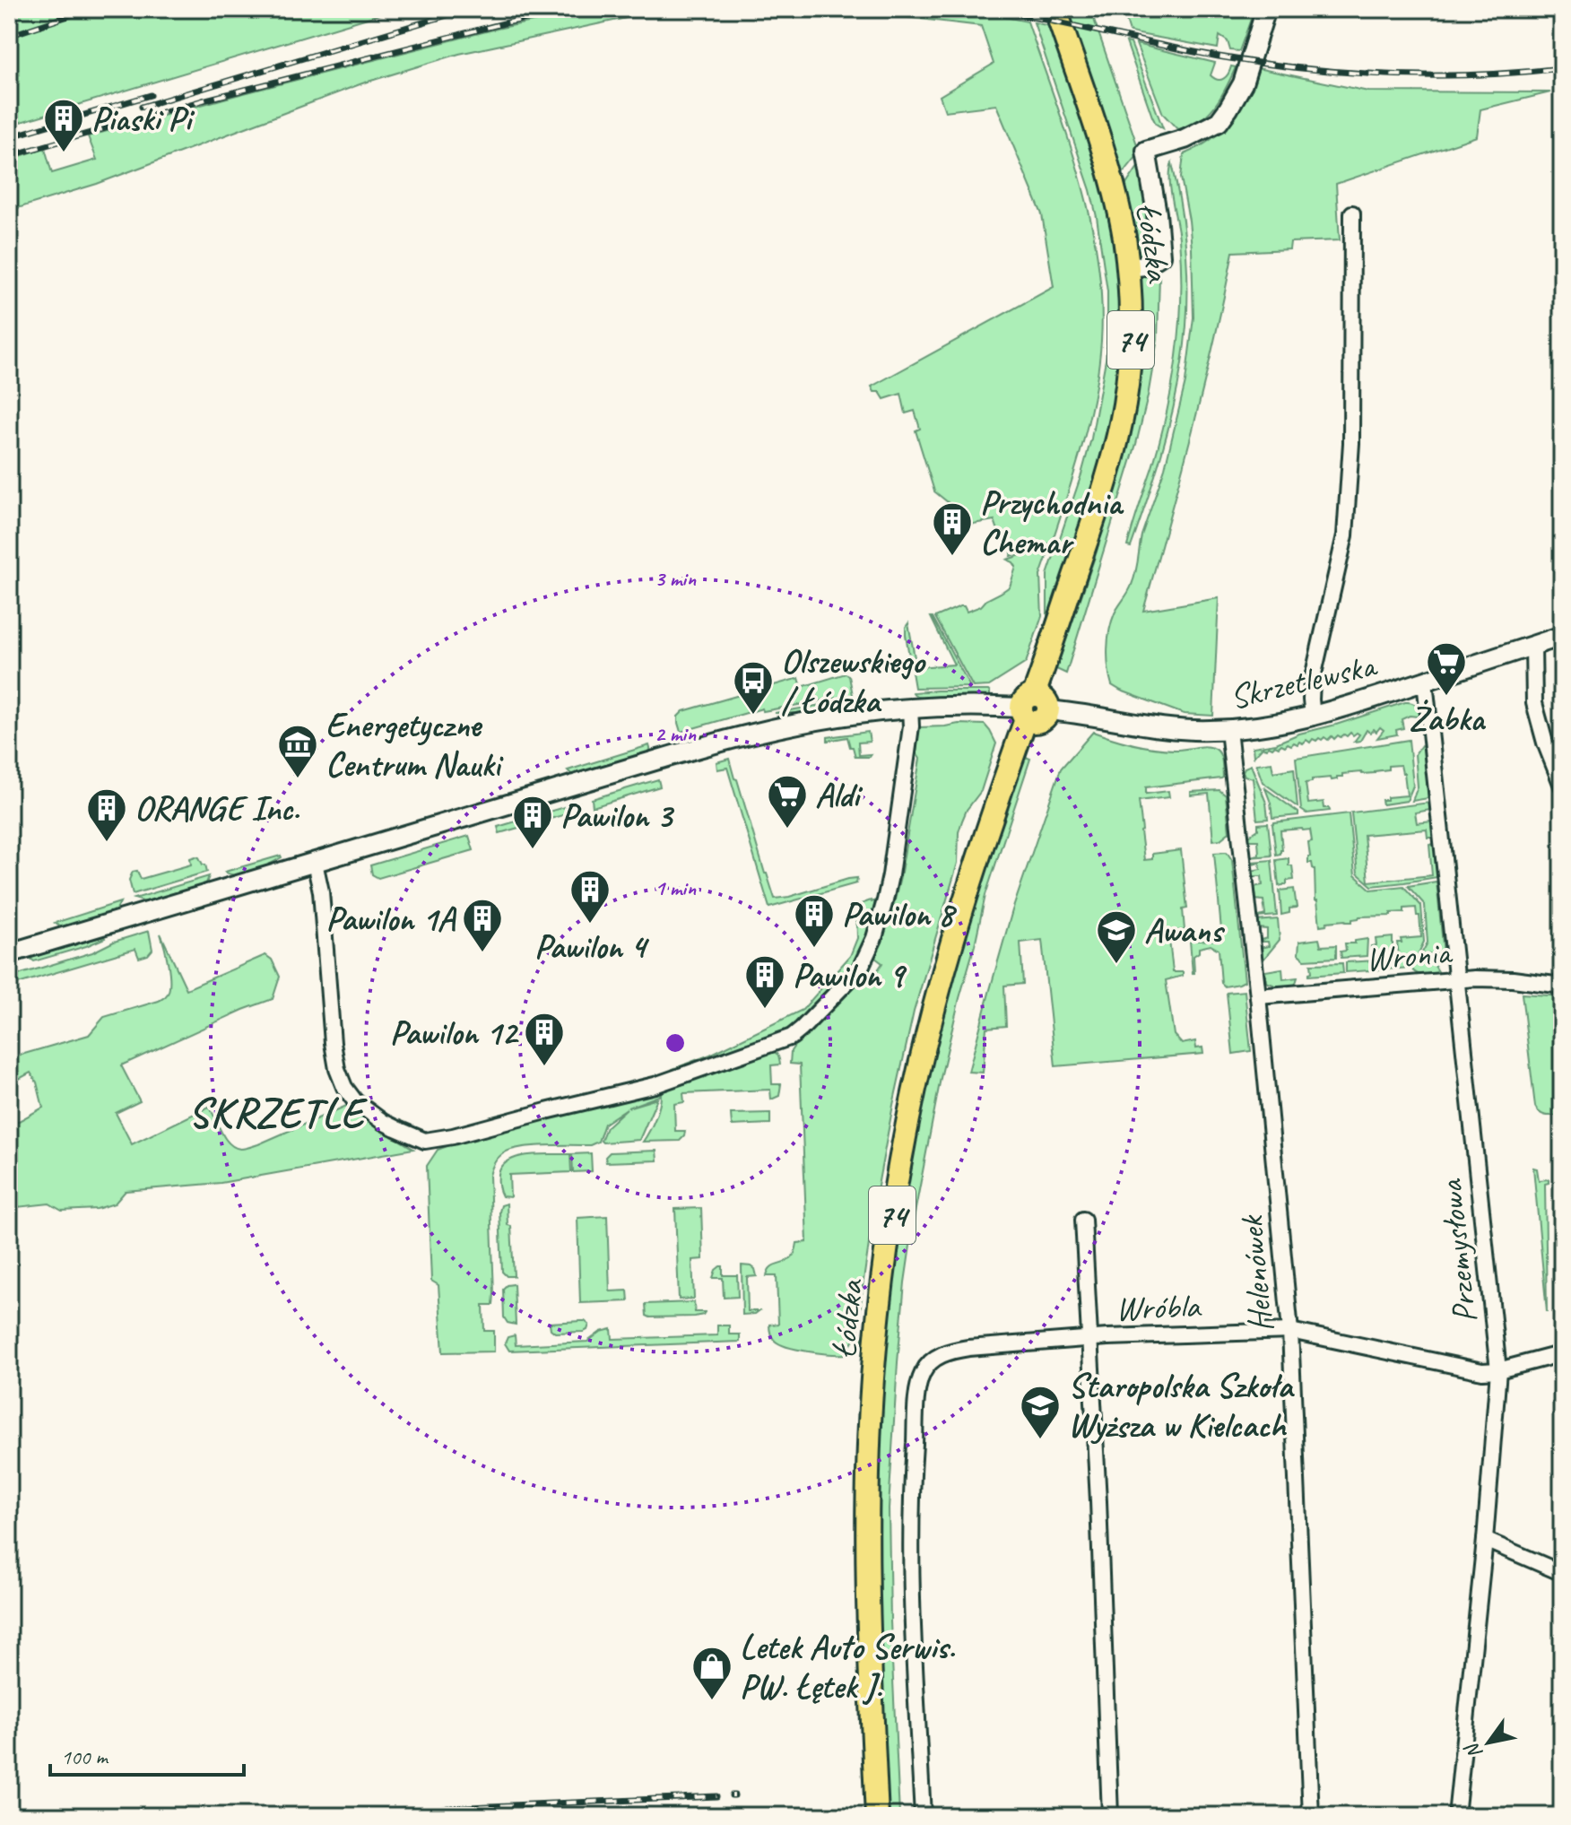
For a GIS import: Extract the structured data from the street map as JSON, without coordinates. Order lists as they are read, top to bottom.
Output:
{
  "streets": {
    "main road": ["Łódzka", "74"],
    "street": [
      "Skrzetlewska",
      "Wronia",
      "Przemysłowa",
      "Helenówek",
      "Wróbla"
    ]
  },
  "crossings": [
    ["Łódzka", "Skrzetlewska"],
    ["Skrzetlewska", "Przemysłowa"],
    ["Skrzetlewska", "Helenówek"],
    ["Wronia", "Przemysłowa"],
    ["Wronia", "Helenówek"],
    ["Przemysłowa", "Wróbla"],
    ["Helenówek", "Wróbla"]
  ],
  "districts": ["SKRZETLE"],
  "places": {
    "building": [
      "Piaski Pi",
      "Przychodnia Chemar",
      "ORANGE Inc.",
      "Pawilon 3",
      "Pawilon 4",
      "Pawilon 8",
      "Pawilon 1A",
      "Pawilon 9",
      "Pawilon 12"
    ],
    "supermarket": ["Żabka", "Aldi"],
    "bus stop": ["Olszewskiego / Łódzka"],
    "museum": ["Energetyczne Centrum Nauki"],
    "school or university": ["Awans", "Staropolska Szkoła Wyższa w Kielcach"],
    "shop": ["Letek Auto Serwis. PW. Łętek J."]
  },
  "scale_bar": "100 m",
  "north": "bottom left",
  "rings": ["3 min", "2 min", "1 min"]
}
